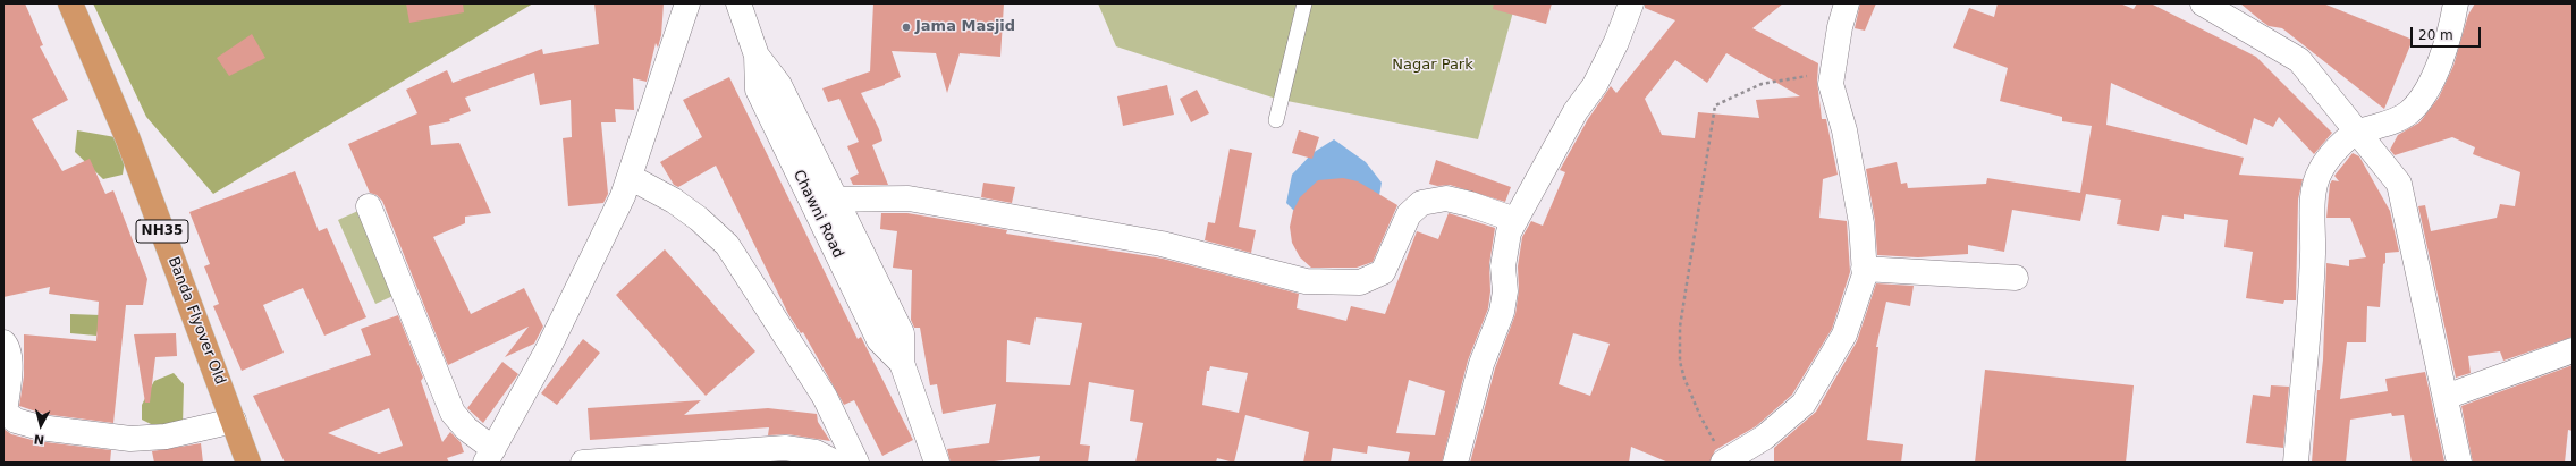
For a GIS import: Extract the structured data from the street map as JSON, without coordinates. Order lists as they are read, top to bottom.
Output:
{
  "streets": {
    "highway": ["NH35", "Banda Flyover Old"],
    "street": ["Chawni Road"]
  },
  "parks": ["Nagar Park"],
  "places": ["Jama Masjid"],
  "scale_bar": "20 m",
  "north": "bottom"
}
